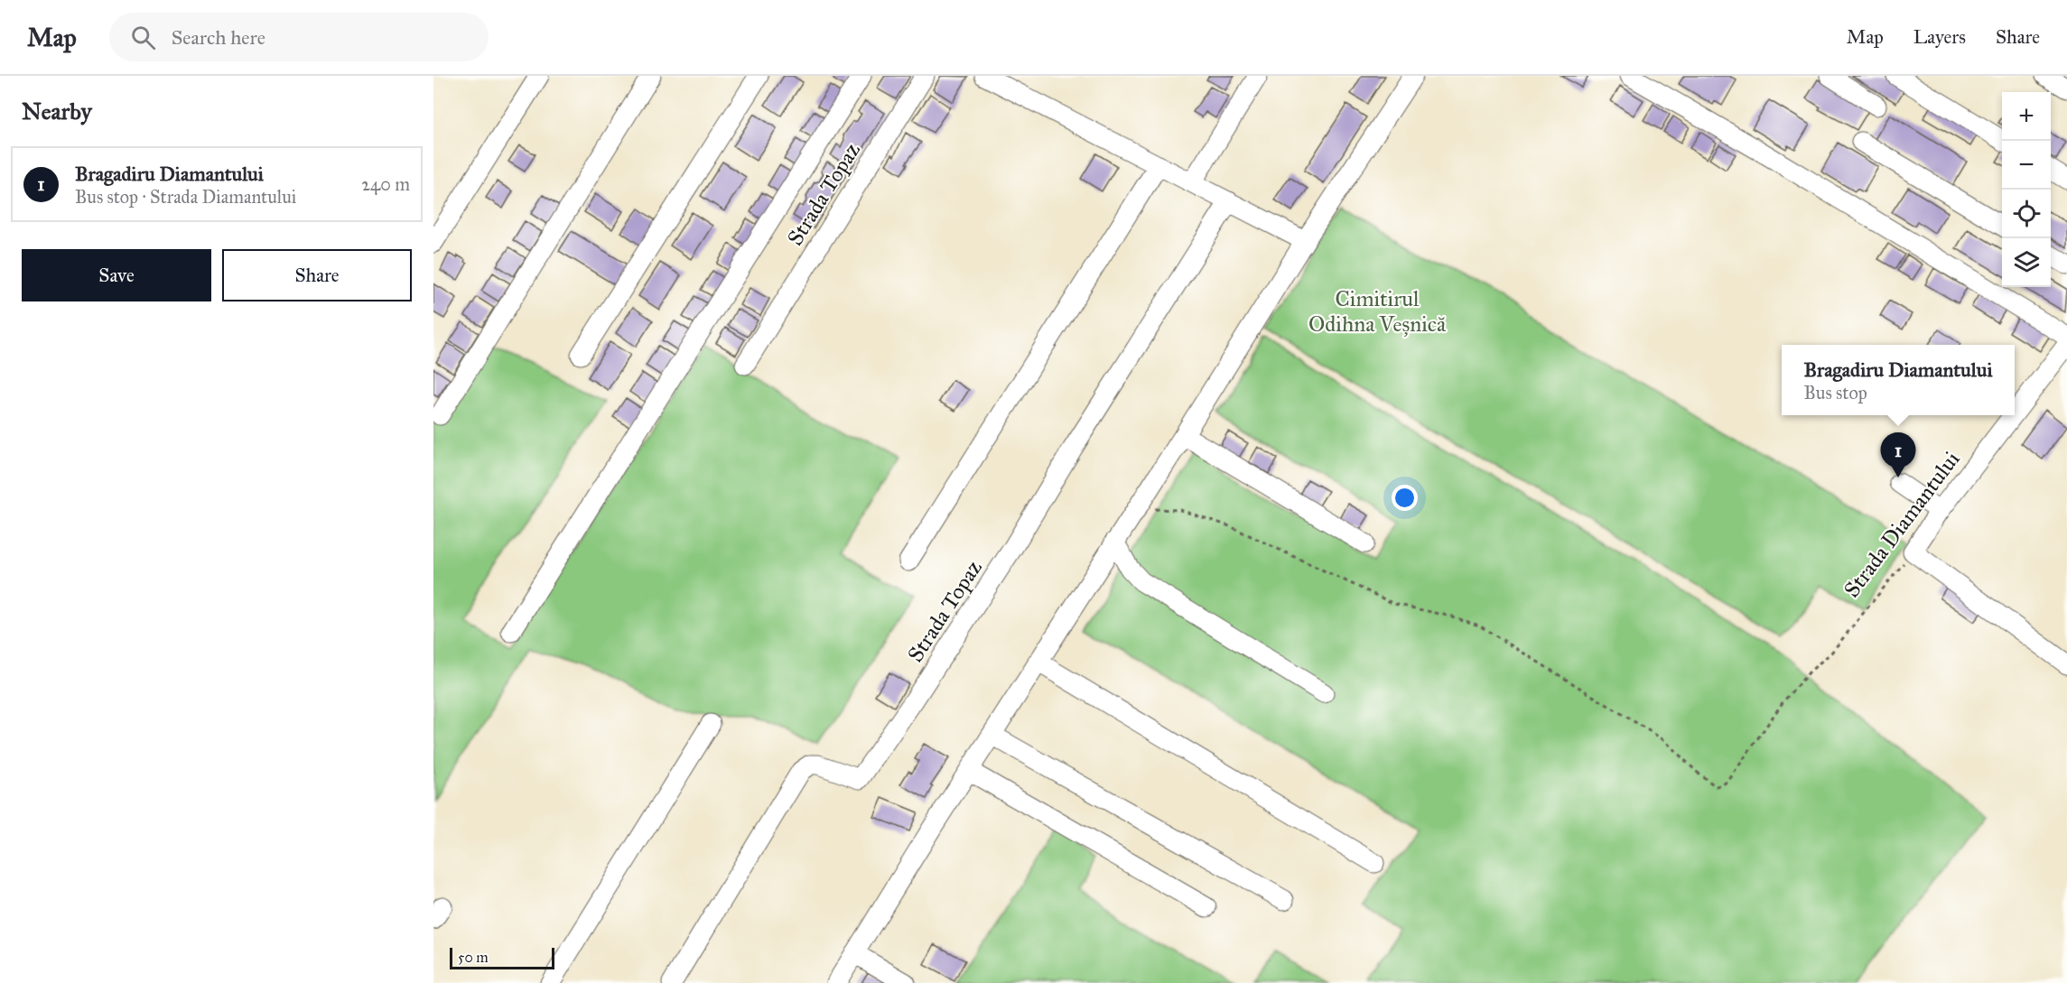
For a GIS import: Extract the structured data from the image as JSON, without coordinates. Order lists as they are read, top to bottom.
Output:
{
  "streets": {
    "street": ["Strada Topaz", "Strada Diamantului"]
  },
  "parks": ["Cimitirul Odihna Veșnică"],
  "scale_bar": "50 m",
  "page": {
    "header": "Map",
    "search": "Search here",
    "nav": ["Map", "Layers", "Share"],
    "heading": "Nearby",
    "map_buttons": ["+", "−"],
    "list": [
      {
        "mark": "1",
        "name": "Bragadiru Diamantului",
        "note": "Bus stop · Strada Diamantului",
        "value": "240 m"
      }
    ],
    "buttons": ["Save", "Share"],
    "popup": ["Bragadiru Diamantului", "Bus stop"],
    "pins": "1",
    "scale": "50 m"
  }
}
